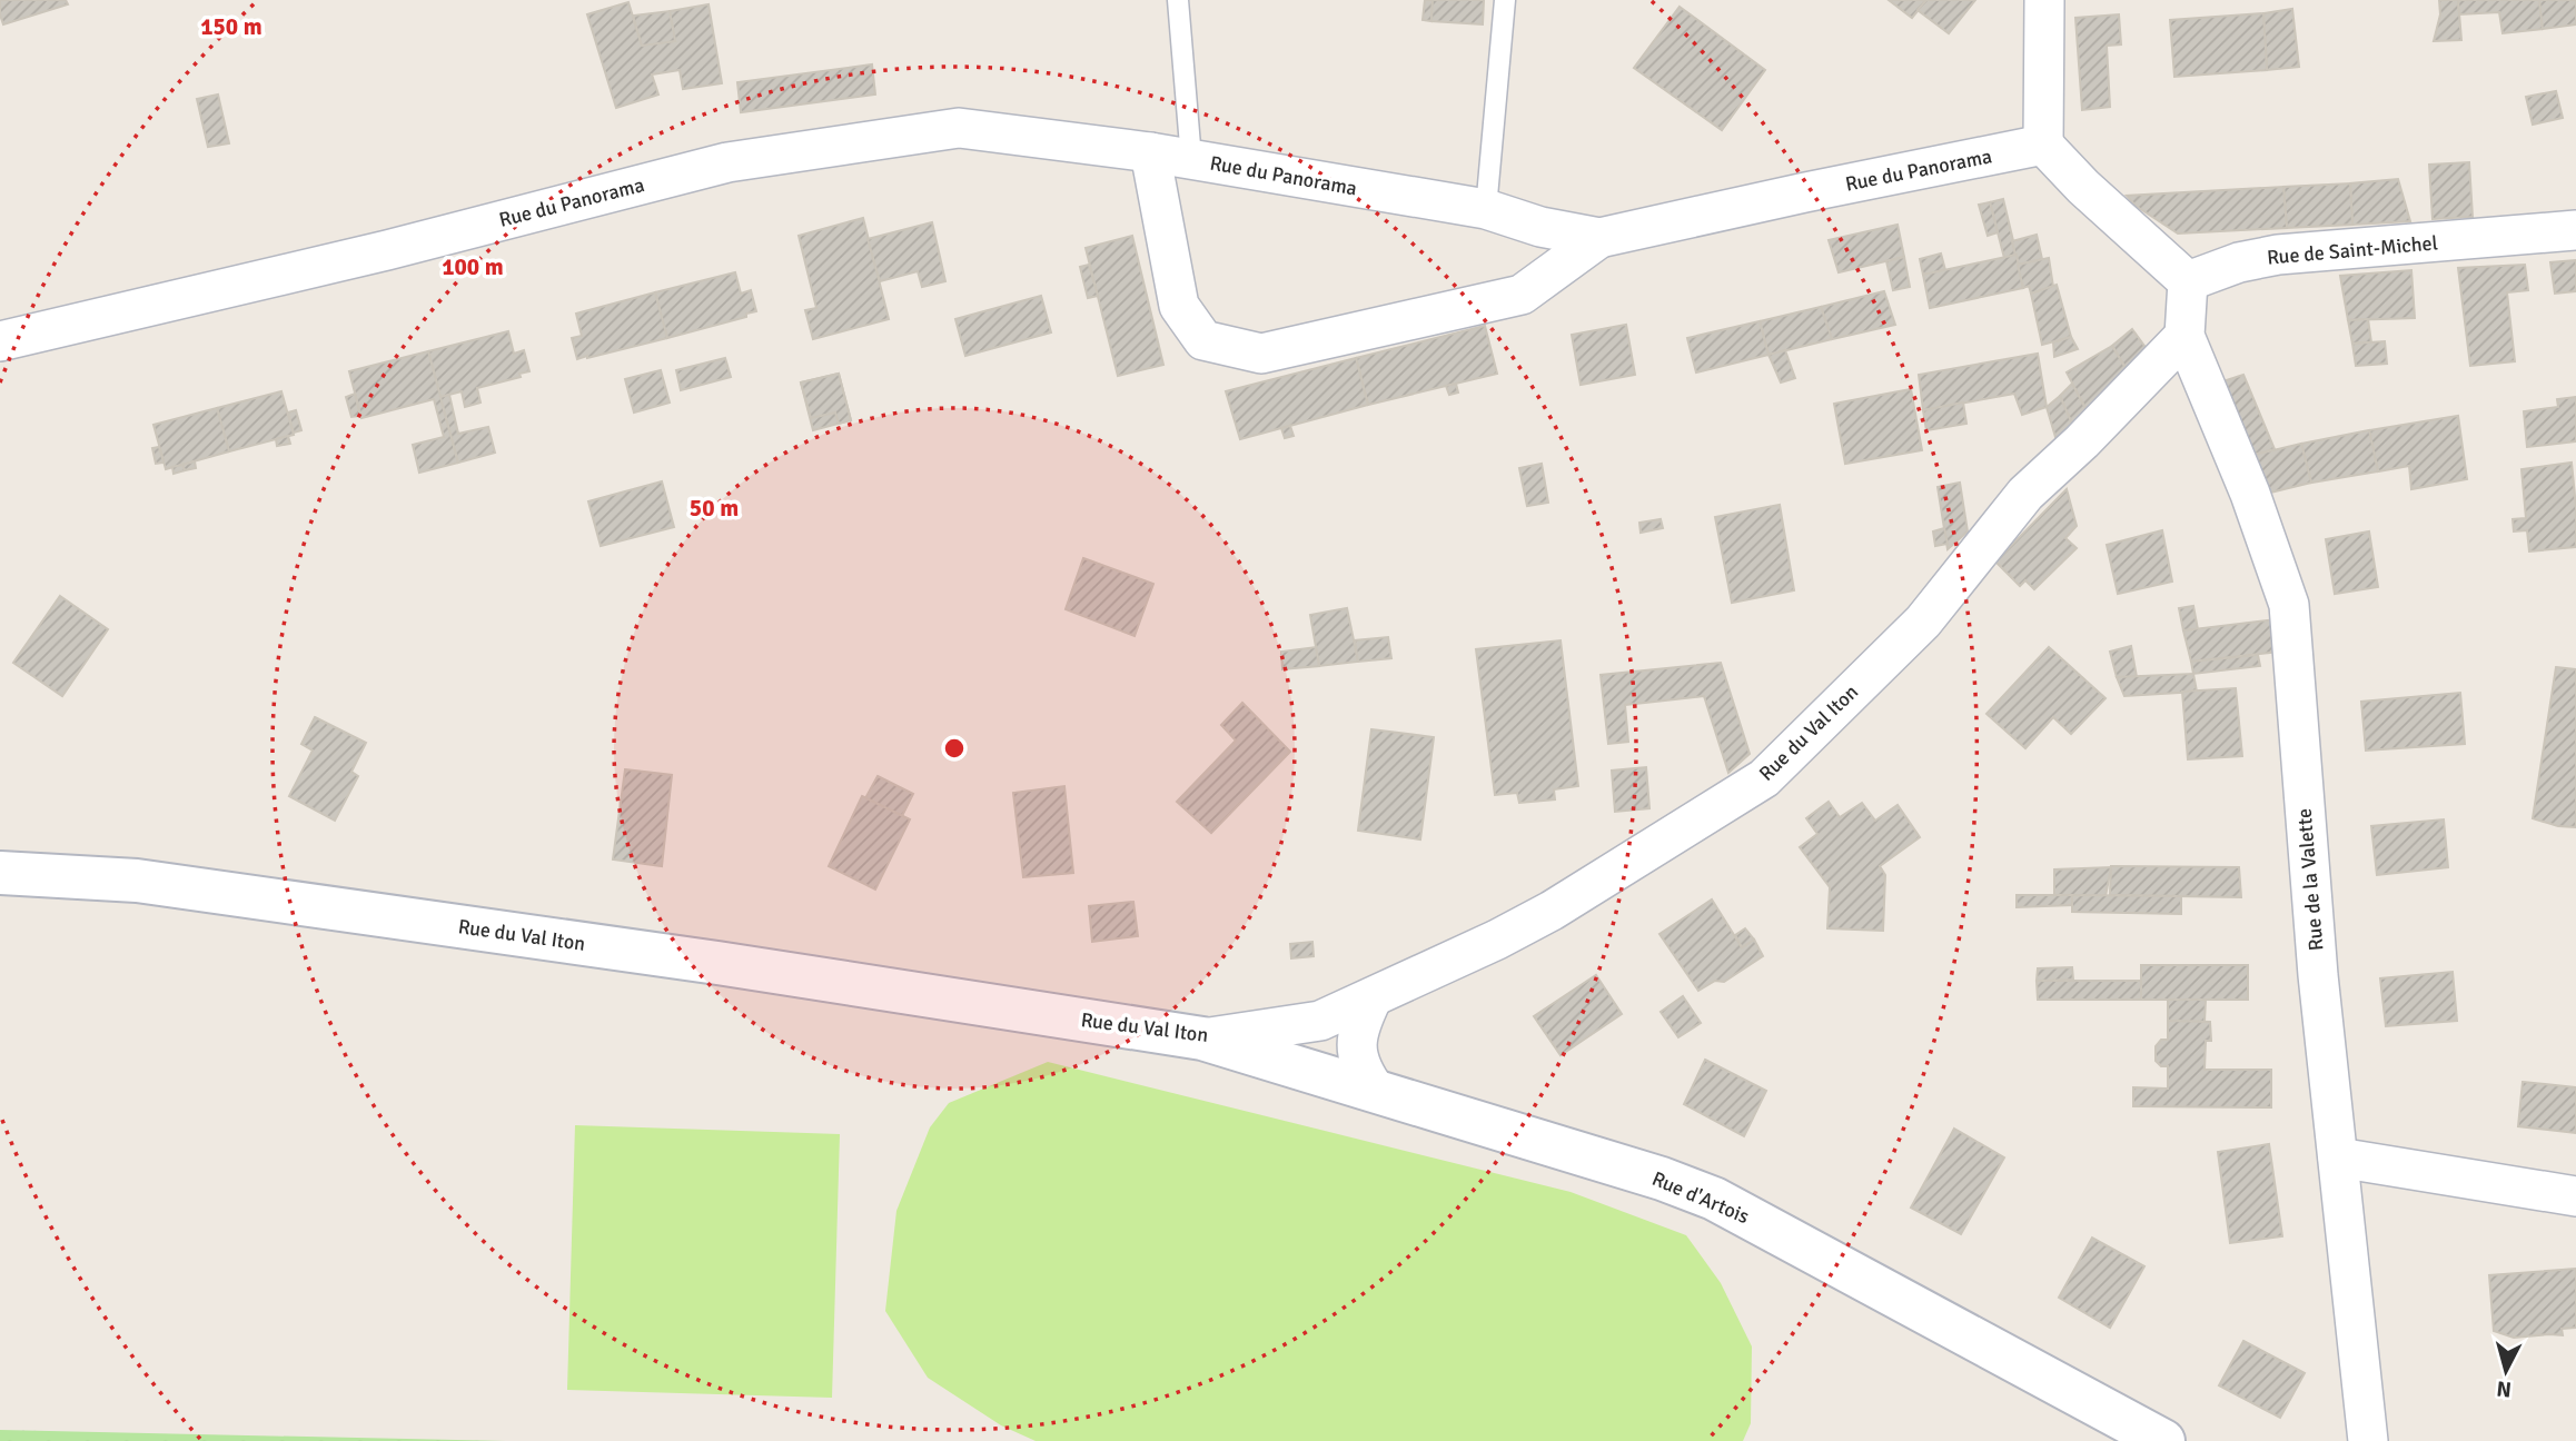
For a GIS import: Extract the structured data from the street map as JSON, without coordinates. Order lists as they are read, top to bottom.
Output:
{
  "streets": {
    "street": [
      "Rue du Panorama",
      "Rue de Saint-Michel",
      "Rue du Val Iton",
      "Rue de la Valette",
      "Rue d'Artois"
    ]
  },
  "crossings": [
    ["Rue du Val Iton", "Rue de la Valette"],
    ["Rue du Val Iton", "Rue d'Artois"]
  ],
  "north": "bottom",
  "rings": ["150 m", "100 m", "50 m"]
}
